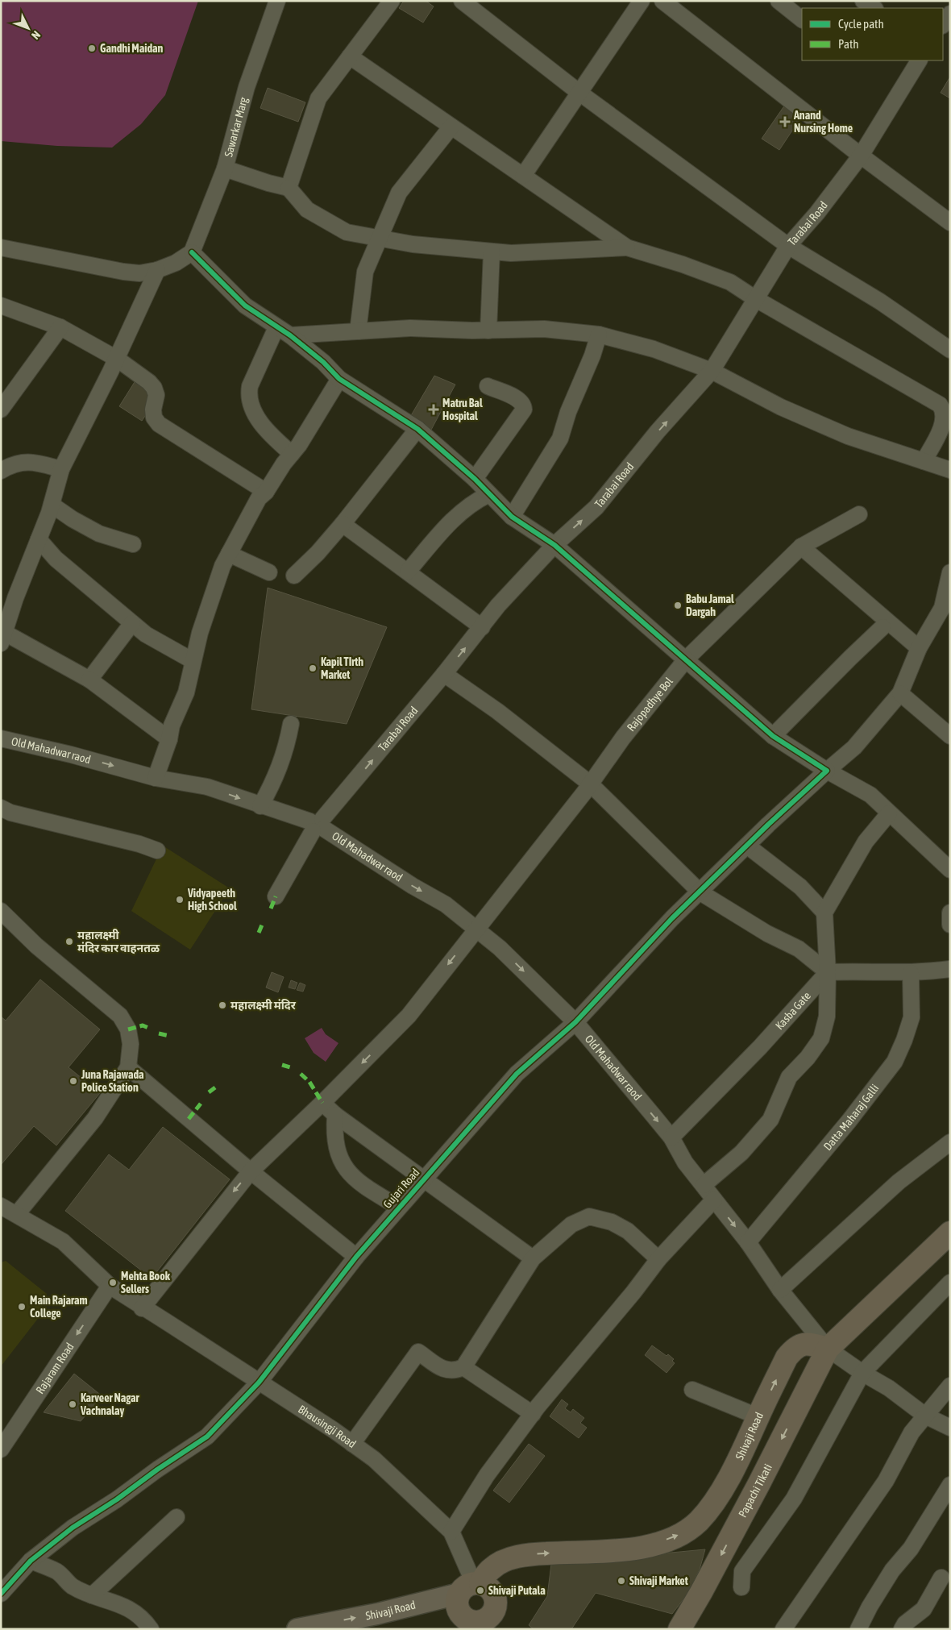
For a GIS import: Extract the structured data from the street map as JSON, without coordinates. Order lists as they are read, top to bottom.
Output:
{
  "streets": {
    "highway": ["Shivaji Road", "Papachi Tikati"],
    "street": [
      "Sawarkar Marg",
      "Tarabai Road",
      "Rajopadhye Bol",
      "Old Mahadwar raod",
      "Kasba Gate",
      "Datta Maharaj Galli",
      "Gujari Road",
      "Rajaram Road",
      "Bhausingji Road"
    ]
  },
  "crossings": [
    ["Tarabai Road", "Old Mahadwar raod"],
    ["Rajopadhye Bol", "Old Mahadwar raod"],
    ["Rajopadhye Bol", "Bhausingji Road"],
    ["Old Mahadwar raod", "Kasba Gate"],
    ["Old Mahadwar raod", "Datta Maharaj Galli"],
    ["Old Mahadwar raod", "Gujari Road"],
    ["Old Mahadwar raod", "Shivaji Road"],
    ["Old Mahadwar raod", "Papachi Tikati"],
    ["Gujari Road", "Bhausingji Road"],
    ["Rajaram Road", "Bhausingji Road"],
    ["Bhausingji Road", "Shivaji Road"],
    ["Shivaji Road", "Papachi Tikati"]
  ],
  "one_way": [
    "Rajopadhye Bol",
    "Rajaram Road",
    "Shivaji Road",
    "Papachi Tikati"
  ],
  "places": {
    "other": [
      "Gandhi Maidan",
      "Babu Jamal Dargah",
      "Kapil TIrth Market",
      "Vidyapeeth High School",
      "महालक्ष्मी मंदिर कार वाहनतळ",
      "महालक्ष्मी मंदिर",
      "Juna Rajawada Police Station",
      "Mehta Book Sellers",
      "Main Rajaram College",
      "Karveer Nagar Vachnalay",
      "Shivaji Market",
      "Shivaji Putala"
    ],
    "health": ["Anand Nursing Home", "Matru Bal Hospital"]
  },
  "legend": ["Cycle path", "Path"],
  "north": "bottom right"
}
